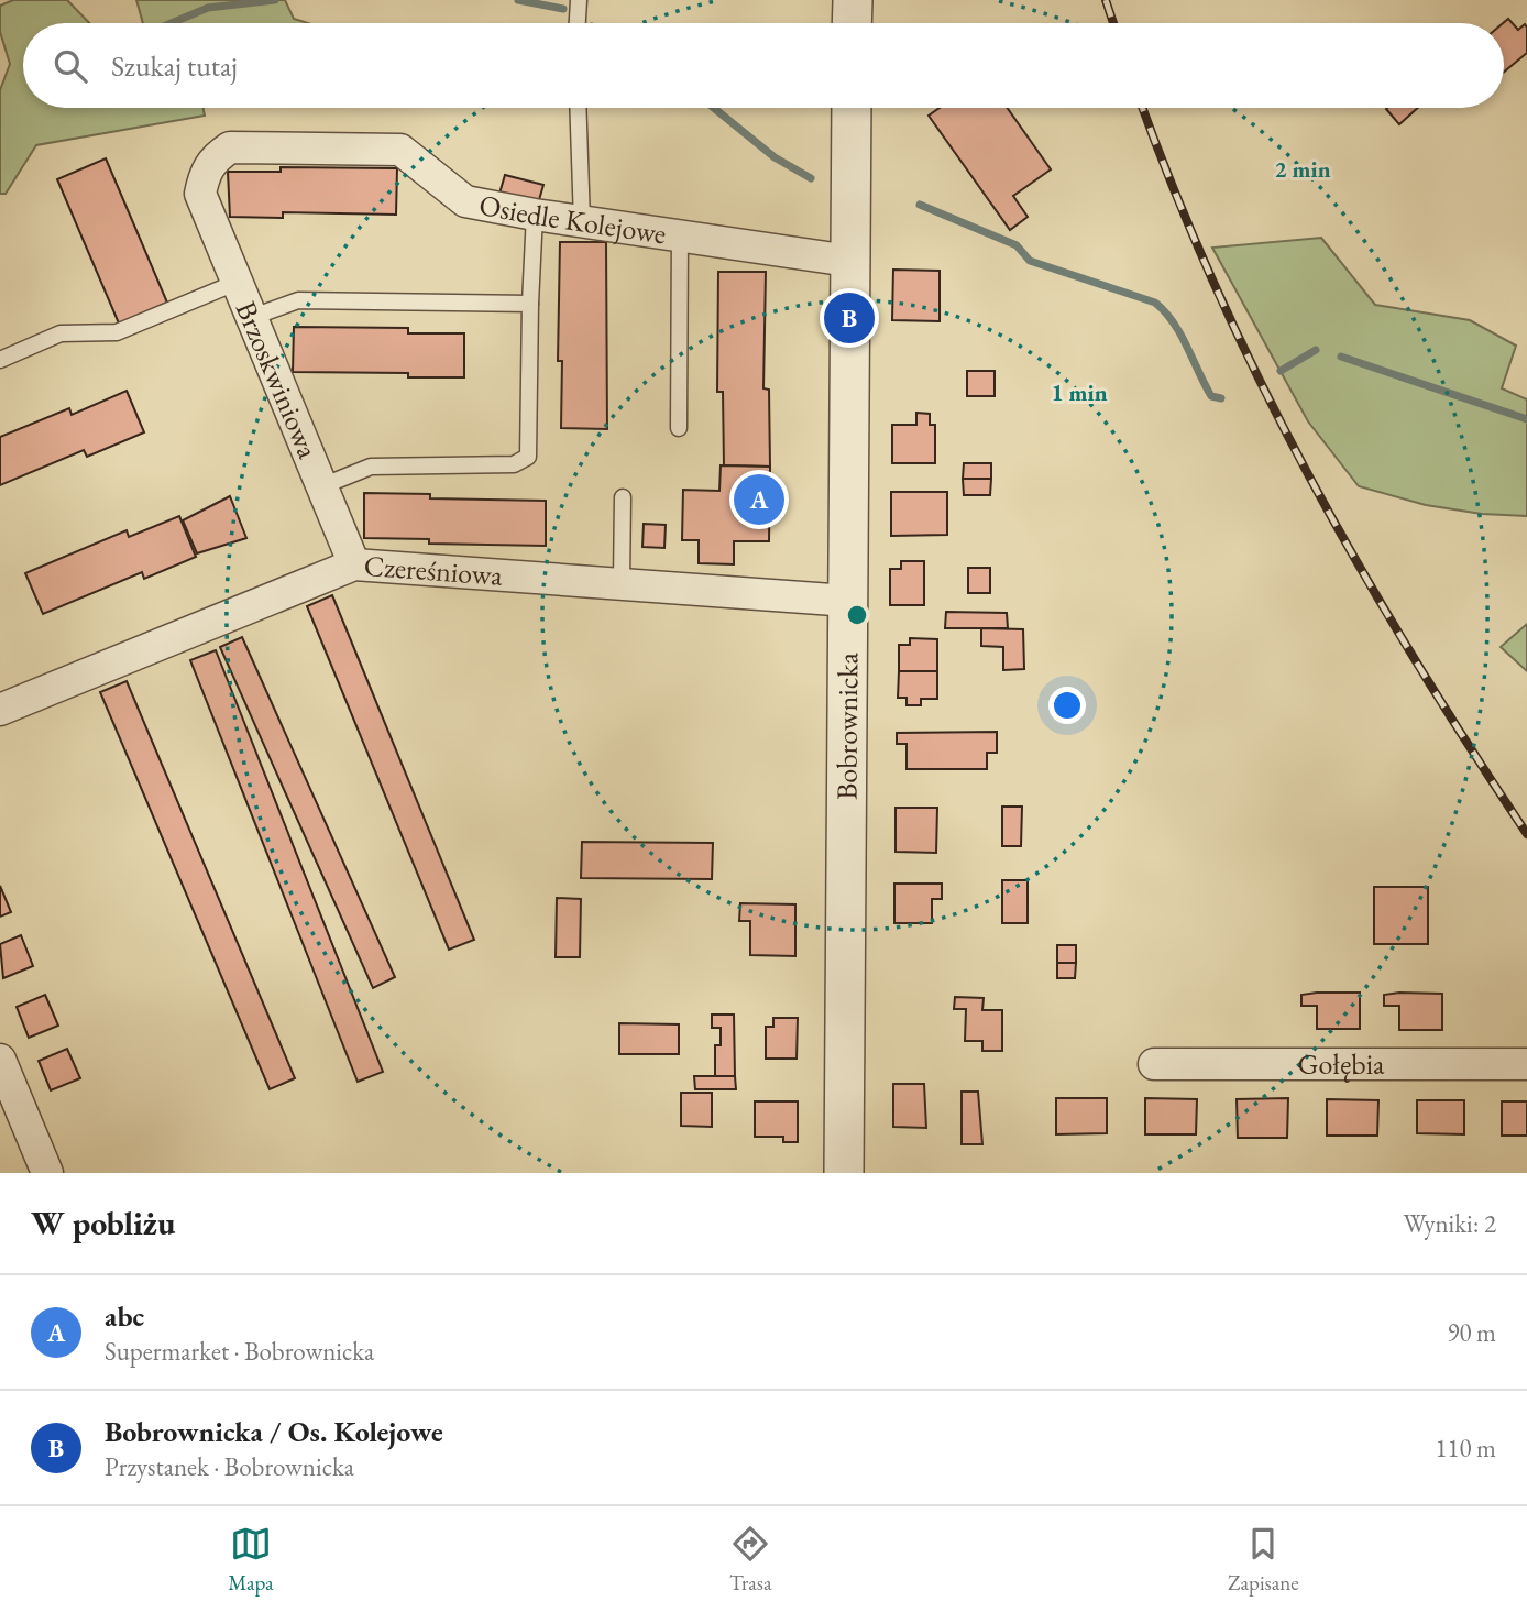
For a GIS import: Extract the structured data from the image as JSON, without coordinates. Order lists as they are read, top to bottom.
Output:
{
  "streets": {
    "street": [
      "Osiedle Kolejowe",
      "Brzoskwiniowa",
      "Czereśniowa",
      "Bobrownicka",
      "Gołębia"
    ]
  },
  "crossings": [
    ["Osiedle Kolejowe", "Brzoskwiniowa"],
    ["Osiedle Kolejowe", "Bobrownicka"],
    ["Brzoskwiniowa", "Czereśniowa"],
    ["Czereśniowa", "Bobrownicka"]
  ],
  "page": {
    "search": "Szukaj tutaj",
    "pins": ["B", "A"],
    "heading": ["W pobliżu", "Wyniki: 2"],
    "list": [
      {
        "mark": "A",
        "name": "abc",
        "note": "Supermarket · Bobrownicka",
        "value": "90 m"
      },
      {
        "mark": "B",
        "name": "Bobrownicka / Os. Kolejowe",
        "note": "Przystanek · Bobrownicka",
        "value": "110 m"
      }
    ],
    "nav": ["Mapa", "Trasa", "Zapisane"]
  },
  "rings": ["2 min", "1 min"]
}
